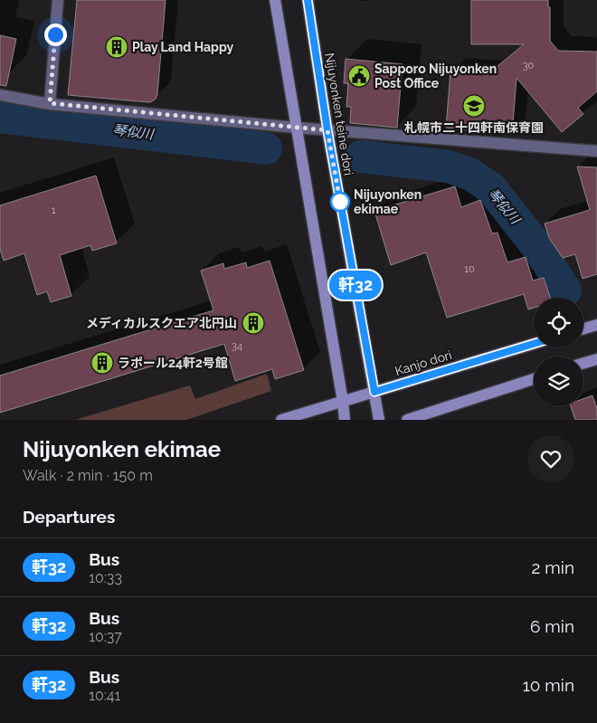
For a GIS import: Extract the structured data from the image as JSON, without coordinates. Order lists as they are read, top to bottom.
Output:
{
  "streets": {
    "street": ["Nijuyonken teine dori", "Kanjo dori"]
  },
  "crossings": [
    ["Nijuyonken teine dori", "Kanjo dori"]
  ],
  "water": ["琴似川"],
  "places": {
    "building": ["Play Land Happy", "メディカルスクエア北円山", "ラポール24軒2号館"],
    "public building": ["Sapporo Nijuyonken Post Office"],
    "school or university": ["札幌市二十四軒南保育園"],
    "other": ["Nijuyonken ekimae"]
  },
  "lines": ["bus line 軒32"],
  "house_numbers": [
    "30",
    "1",
    "10",
    "34"
  ],
  "page": {
    "on_map": "軒32",
    "heading": [
      ["Nijuyonken ekimae", "Walk · 2 min · 150 m"],
      "Departures"
    ],
    "list": [
      {
        "mark": "軒32",
        "name": "Bus",
        "note": "10:33",
        "value": "2 min"
      },
      {
        "mark": "軒32",
        "name": "Bus",
        "note": "10:37",
        "value": "6 min"
      },
      {
        "mark": "軒32",
        "name": "Bus",
        "note": "10:41",
        "value": "10 min"
      }
    ]
  }
}
